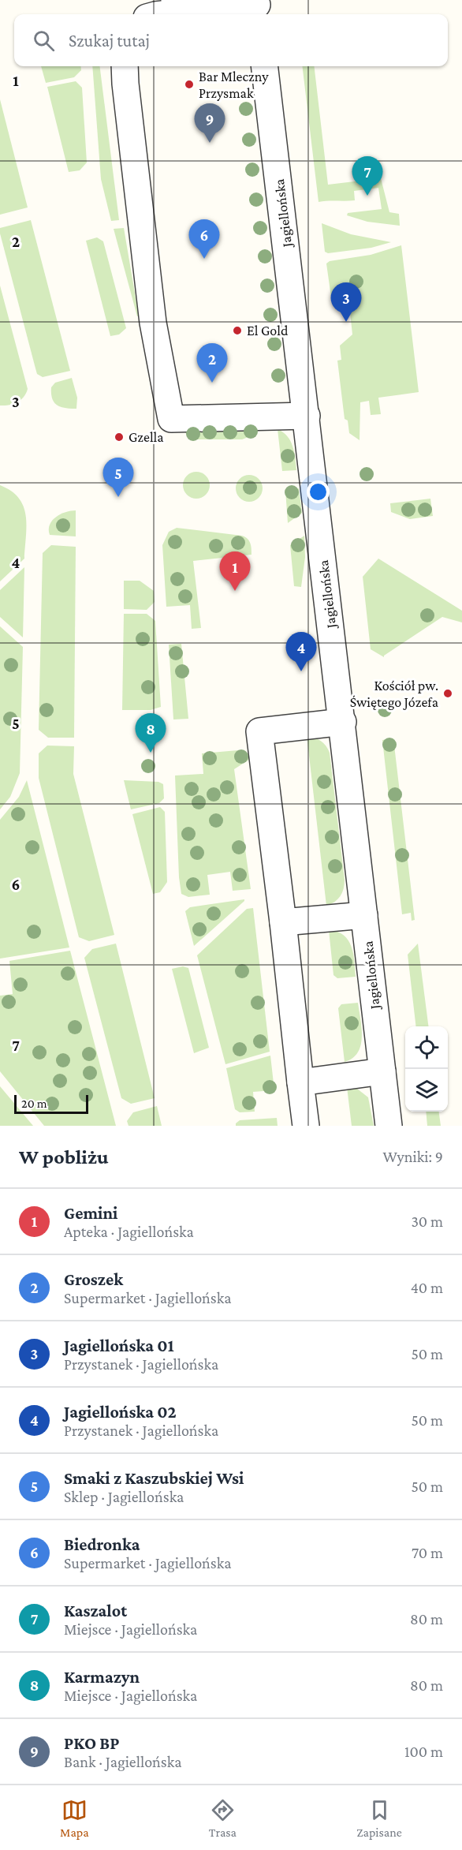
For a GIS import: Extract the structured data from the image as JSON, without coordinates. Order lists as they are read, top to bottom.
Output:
{
  "streets": {
    "street": ["Jagiellońska"]
  },
  "places": [
    "Bar Mleczny Przysmak",
    "El Gold",
    "Gzella",
    "Kościół pw. Świętego Józefa"
  ],
  "scale_bar": "20 m",
  "page": {
    "search": "Szukaj tutaj",
    "pins": [
      "9",
      "7",
      "6",
      "3",
      "2",
      "5",
      "1",
      "4",
      "8"
    ],
    "scale": "20 m",
    "heading": ["W pobliżu", "Wyniki: 9"],
    "list": [
      {
        "mark": "1",
        "name": "Gemini",
        "note": "Apteka · Jagiellońska",
        "value": "30 m"
      },
      {
        "mark": "2",
        "name": "Groszek",
        "note": "Supermarket · Jagiellońska",
        "value": "40 m"
      },
      {
        "mark": "3",
        "name": "Jagiellońska 01",
        "note": "Przystanek · Jagiellońska",
        "value": "50 m"
      },
      {
        "mark": "4",
        "name": "Jagiellońska 02",
        "note": "Przystanek · Jagiellońska",
        "value": "50 m"
      },
      {
        "mark": "5",
        "name": "Smaki z Kaszubskiej Wsi",
        "note": "Sklep · Jagiellońska",
        "value": "50 m"
      },
      {
        "mark": "6",
        "name": "Biedronka",
        "note": "Supermarket · Jagiellońska",
        "value": "70 m"
      },
      {
        "mark": "7",
        "name": "Kaszalot",
        "note": "Miejsce · Jagiellońska",
        "value": "80 m"
      },
      {
        "mark": "8",
        "name": "Karmazyn",
        "note": "Miejsce · Jagiellońska",
        "value": "80 m"
      },
      {
        "mark": "9",
        "name": "PKO BP",
        "note": "Bank · Jagiellońska",
        "value": "100 m"
      }
    ],
    "nav": ["Mapa", "Trasa", "Zapisane"]
  },
  "grid": {
    "rows": [
      "1",
      "2",
      "3",
      "4",
      "5",
      "6",
      "7"
    ]
  }
}
